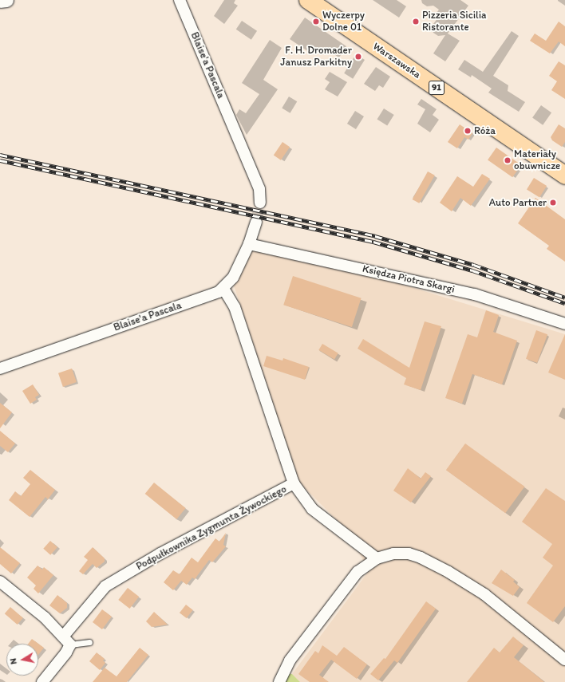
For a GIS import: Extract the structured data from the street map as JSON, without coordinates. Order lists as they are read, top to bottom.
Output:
{
  "streets": {
    "main road": ["Warszawska", "91"],
    "street": ["Blaise'a Pascala", "Księdza Piotra Skargi", "Podpułkownika Zygmunta Żywockiego"]
  },
  "crossings": [
    ["Blaise'a Pascala", "Księdza Piotra Skargi"],
    ["Blaise'a Pascala", "Podpułkownika Zygmunta Żywockiego"]
  ],
  "places": [
    "Wyczerpy Dolne 01",
    "Pizzeria Sicilia Ristorante",
    "F. H. Dromader Janusz Parkitny",
    "Róża",
    "Materiały obuwnicze",
    "Auto Partner"
  ],
  "north": "left"
}
